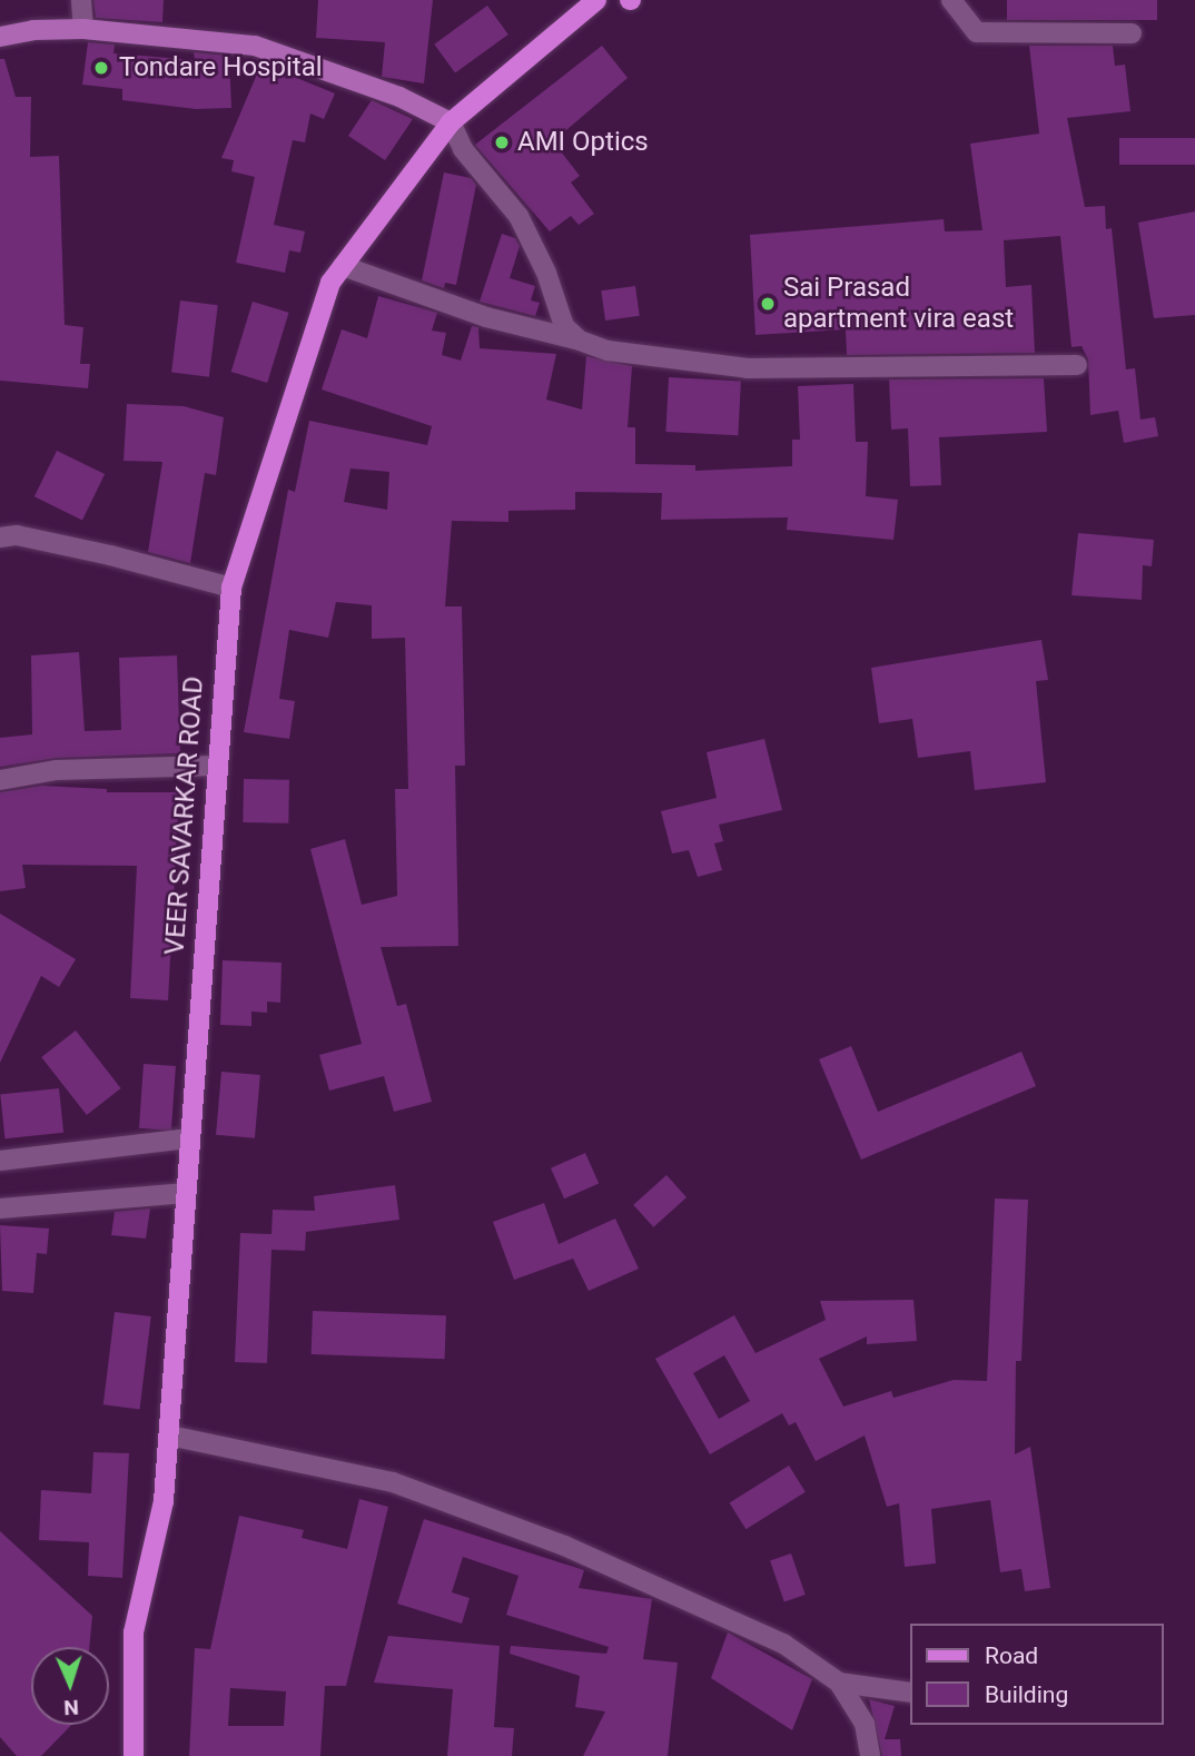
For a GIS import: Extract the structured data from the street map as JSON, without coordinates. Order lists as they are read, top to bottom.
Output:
{
  "streets": {
    "main road": ["VEER SAVARKAR ROAD"]
  },
  "places": ["Tondare Hospital", "AMI Optics", "Sai Prasad apartment vira east"],
  "legend": ["Road", "Building"],
  "north": "bottom"
}
